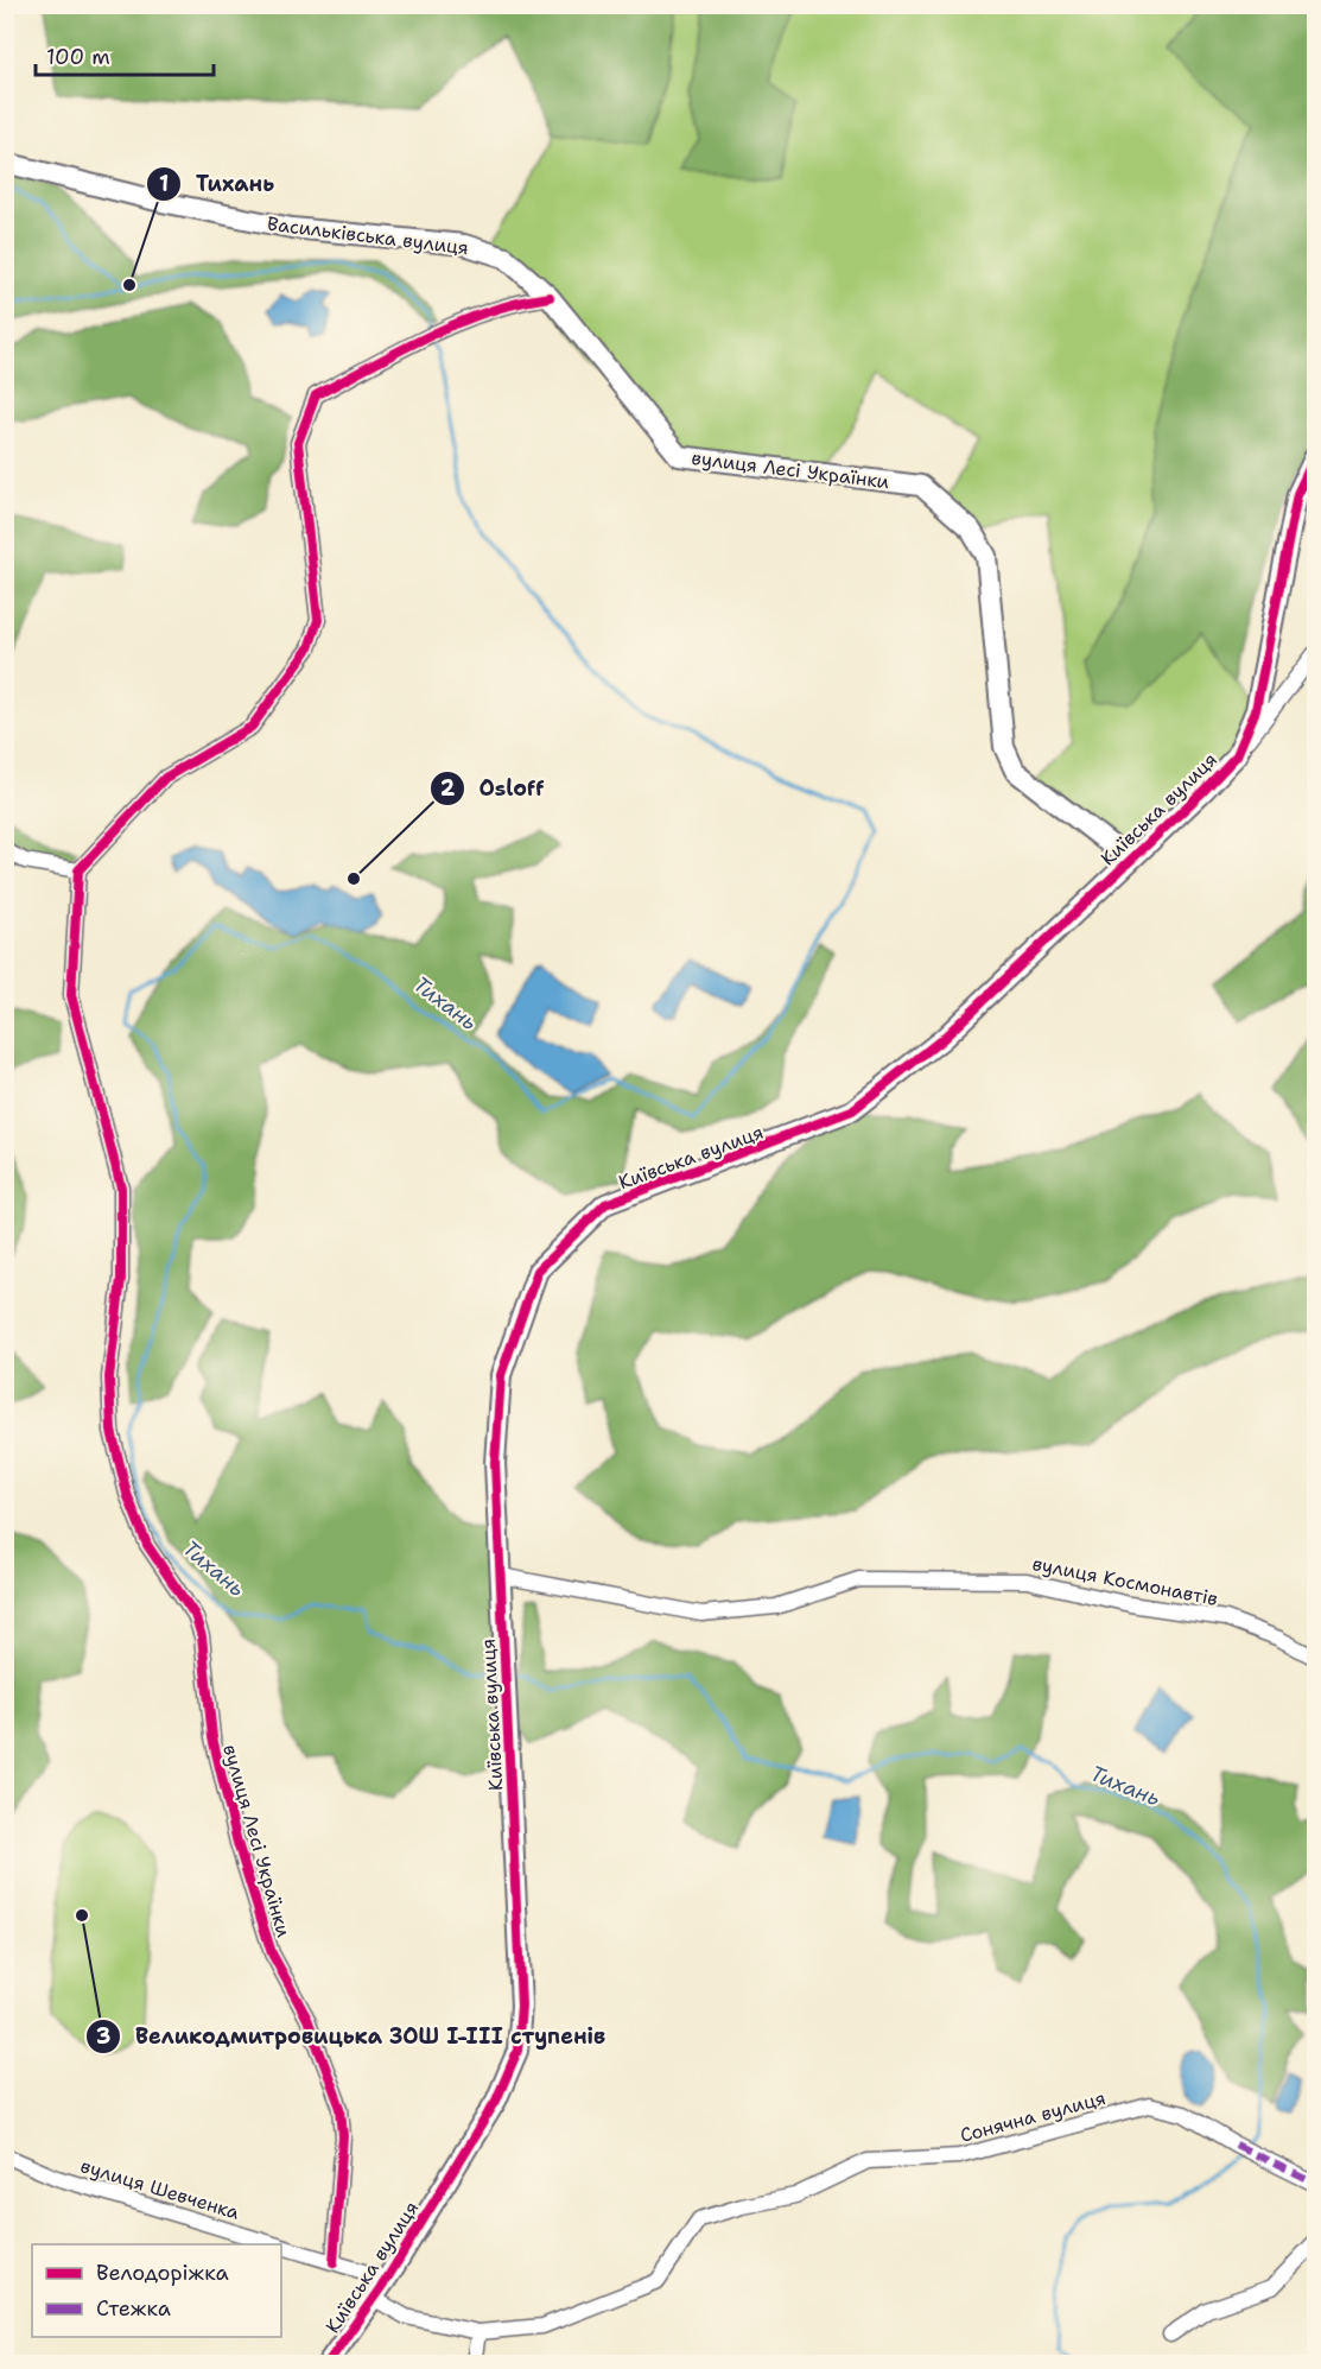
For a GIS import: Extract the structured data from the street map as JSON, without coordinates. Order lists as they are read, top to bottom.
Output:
{
  "streets": {
    "main road": ["Васильківська вулиця", "вулиця Лесі Українки", "Київська вулиця"],
    "street": ["вулиця Космонавтів", "Сонячна вулиця", "вулиця Шевченка"]
  },
  "crossings": [
    ["Васильківська вулиця", "вулиця Лесі Українки"],
    ["вулиця Лесі Українки", "Київська вулиця"],
    ["вулиця Лесі Українки", "вулиця Шевченка"],
    ["Київська вулиця", "вулиця Космонавтів"],
    ["Київська вулиця", "Сонячна вулиця"],
    ["Київська вулиця", "вулиця Шевченка"]
  ],
  "water": ["Тихань"],
  "places": ["Тихань", "Osloff", "Великодмитровицька ЗОШ І-ІІІ ступенів"],
  "legend": ["Велодоріжка", "Стежка"],
  "scale_bar": "100 m"
}
